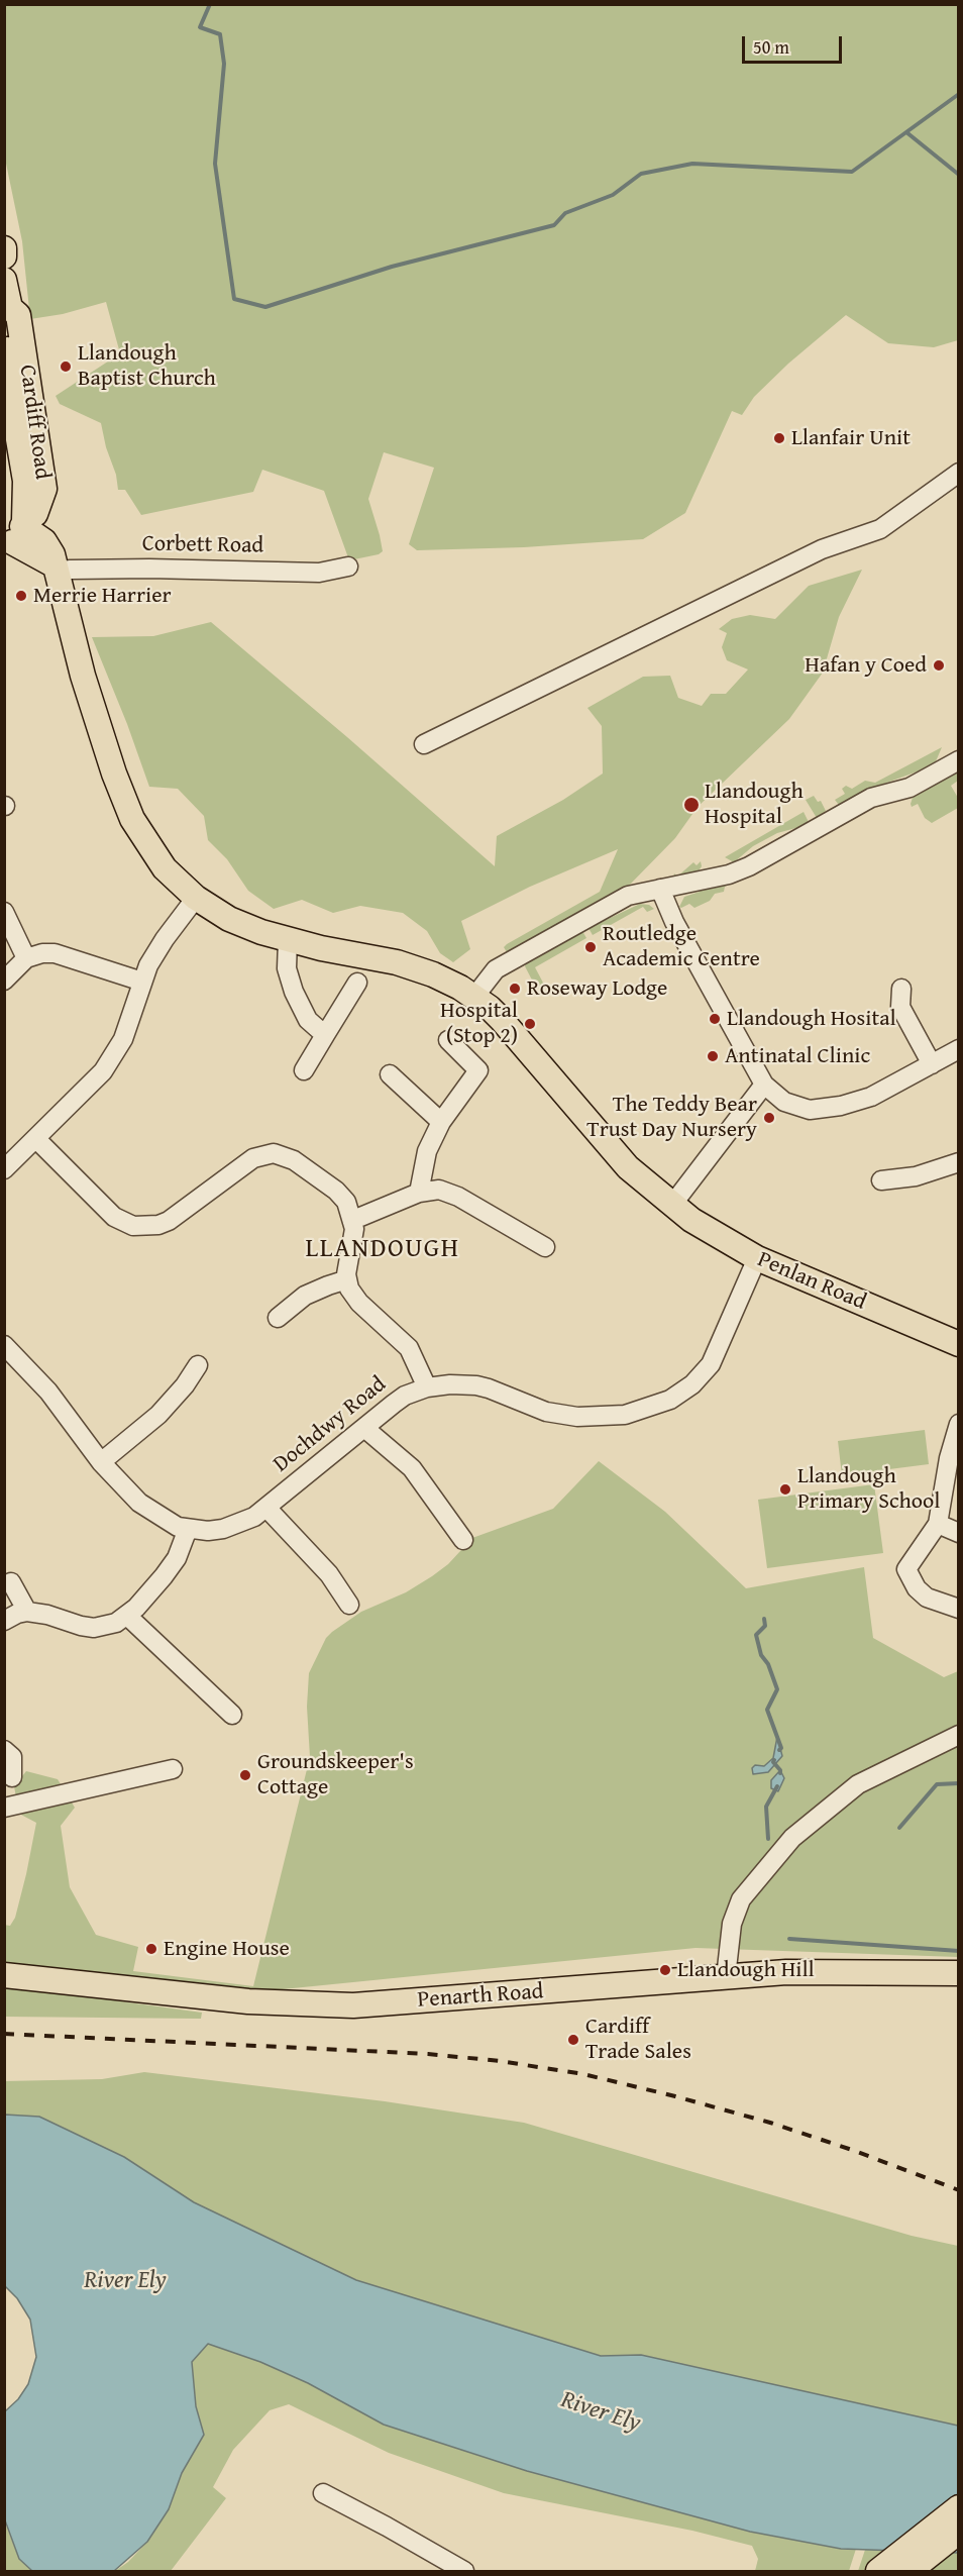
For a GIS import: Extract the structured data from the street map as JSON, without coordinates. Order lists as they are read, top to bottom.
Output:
{
  "streets": {
    "main road": ["Cardiff Road", "Penlan Road", "Penarth Road"],
    "street": ["Corbett Road", "Dochdwy Road"]
  },
  "crossings": [
    ["Corbett Road", "Penlan Road"],
    ["Penlan Road", "Dochdwy Road"]
  ],
  "districts": ["LLANDOUGH"],
  "water": ["River Ely"],
  "places": [
    "Llandough Baptist Church",
    "Llanfair Unit",
    "Merrie Harrier",
    "Hafan y Coed",
    "Llandough Hospital",
    "Routledge Academic Centre",
    "Roseway Lodge",
    "Llandough Hosital",
    "Hospital (Stop 2)",
    "Antinatal Clinic",
    "The Teddy Bear Trust Day Nursery",
    "Llandough Primary School",
    "Groundskeeper's Cottage",
    "Engine House",
    "Llandough Hill",
    "Cardiff Trade Sales"
  ],
  "scale_bar": "50 m"
}
